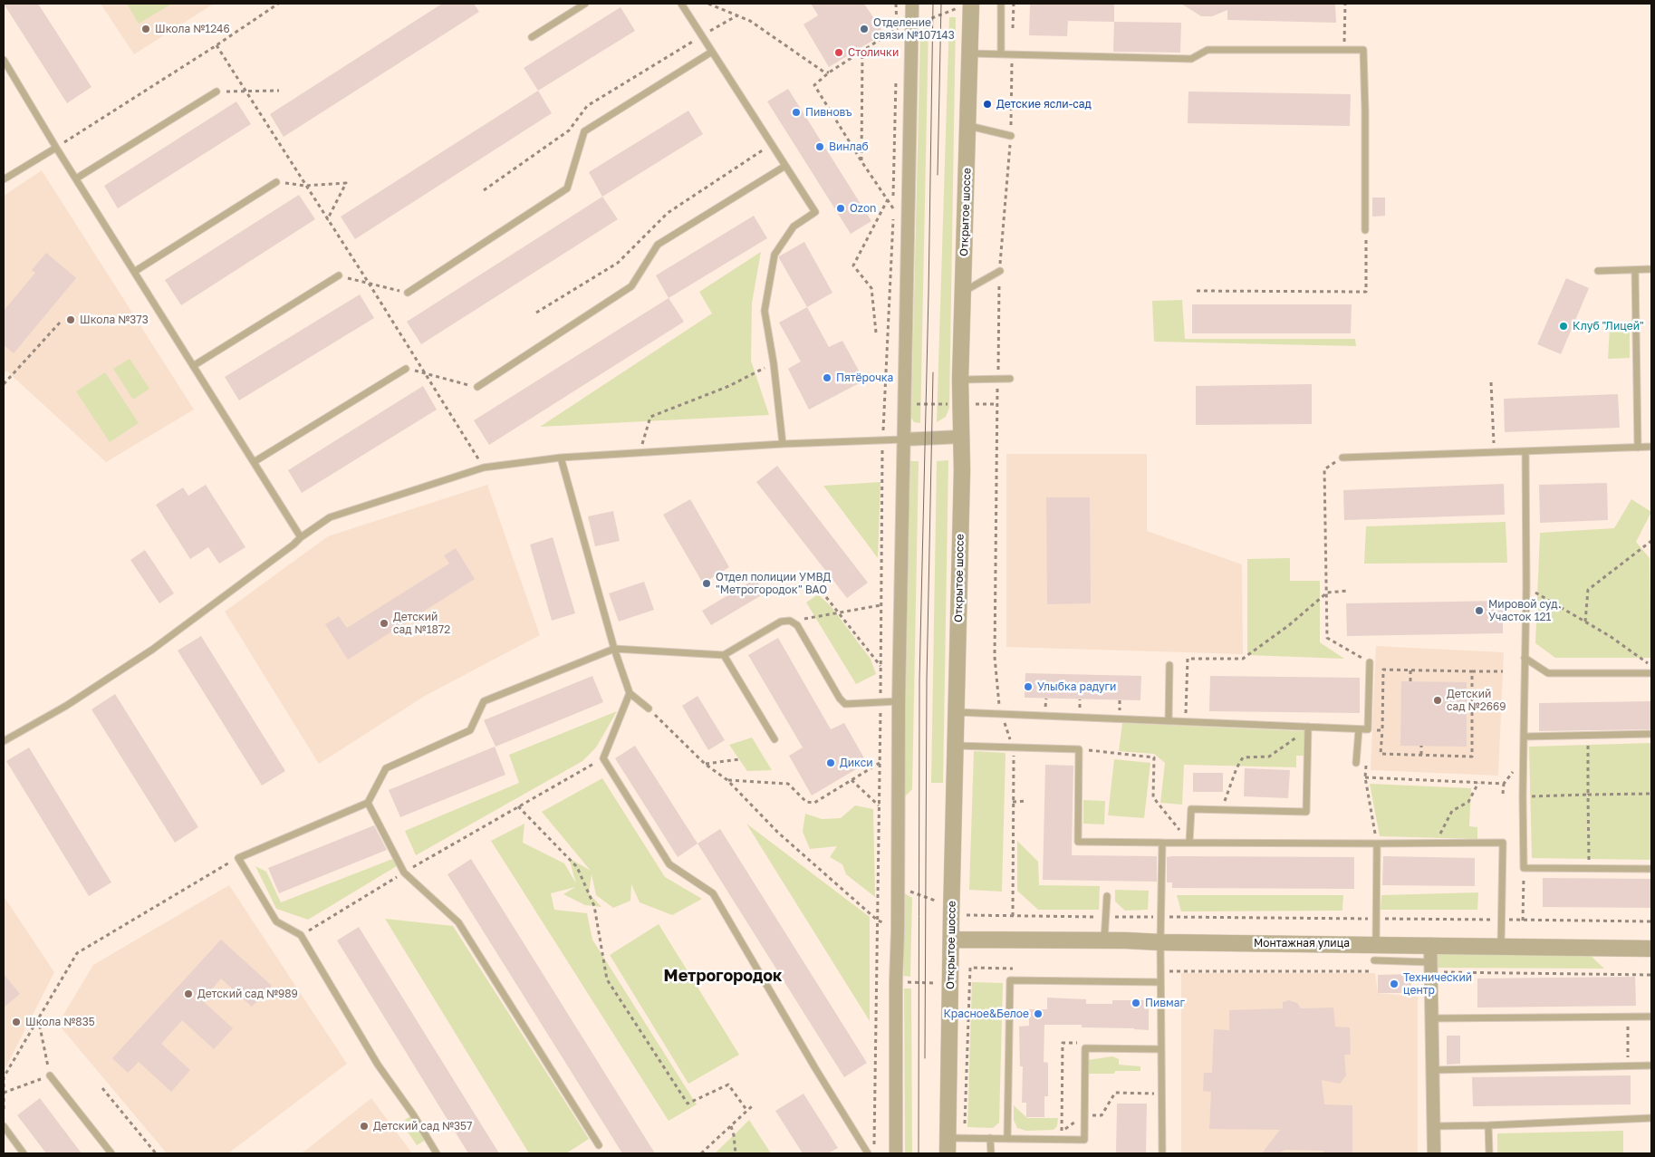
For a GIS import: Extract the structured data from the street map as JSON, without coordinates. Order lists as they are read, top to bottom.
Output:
{
  "streets": {
    "street": ["Открытое шоссе", "Монтажная улица"]
  },
  "crossings": [
    ["Открытое шоссе", "Монтажная улица"]
  ],
  "districts": ["Метрогородок"],
  "places": [
    "Школа №1246",
    "Отделение связи №107143",
    "Столички",
    "Детские ясли-сад",
    "Пивновъ",
    "Винлаб",
    "Ozon",
    "Школа №373",
    "Клуб \"Лицей\"",
    "Пятёрочка",
    "Отдел полиции УМВД \"Метрогородок\" ВАО",
    "Мировой суд. Участок 121",
    "Детский сад №1872",
    "Улыбка радуги",
    "Детский сад №2669",
    "Дикси",
    "Технический центр",
    "Детский сад №989",
    "Пивмаг",
    "Красное&Белое",
    "Школа №835",
    "Детский сад №357"
  ]
}
